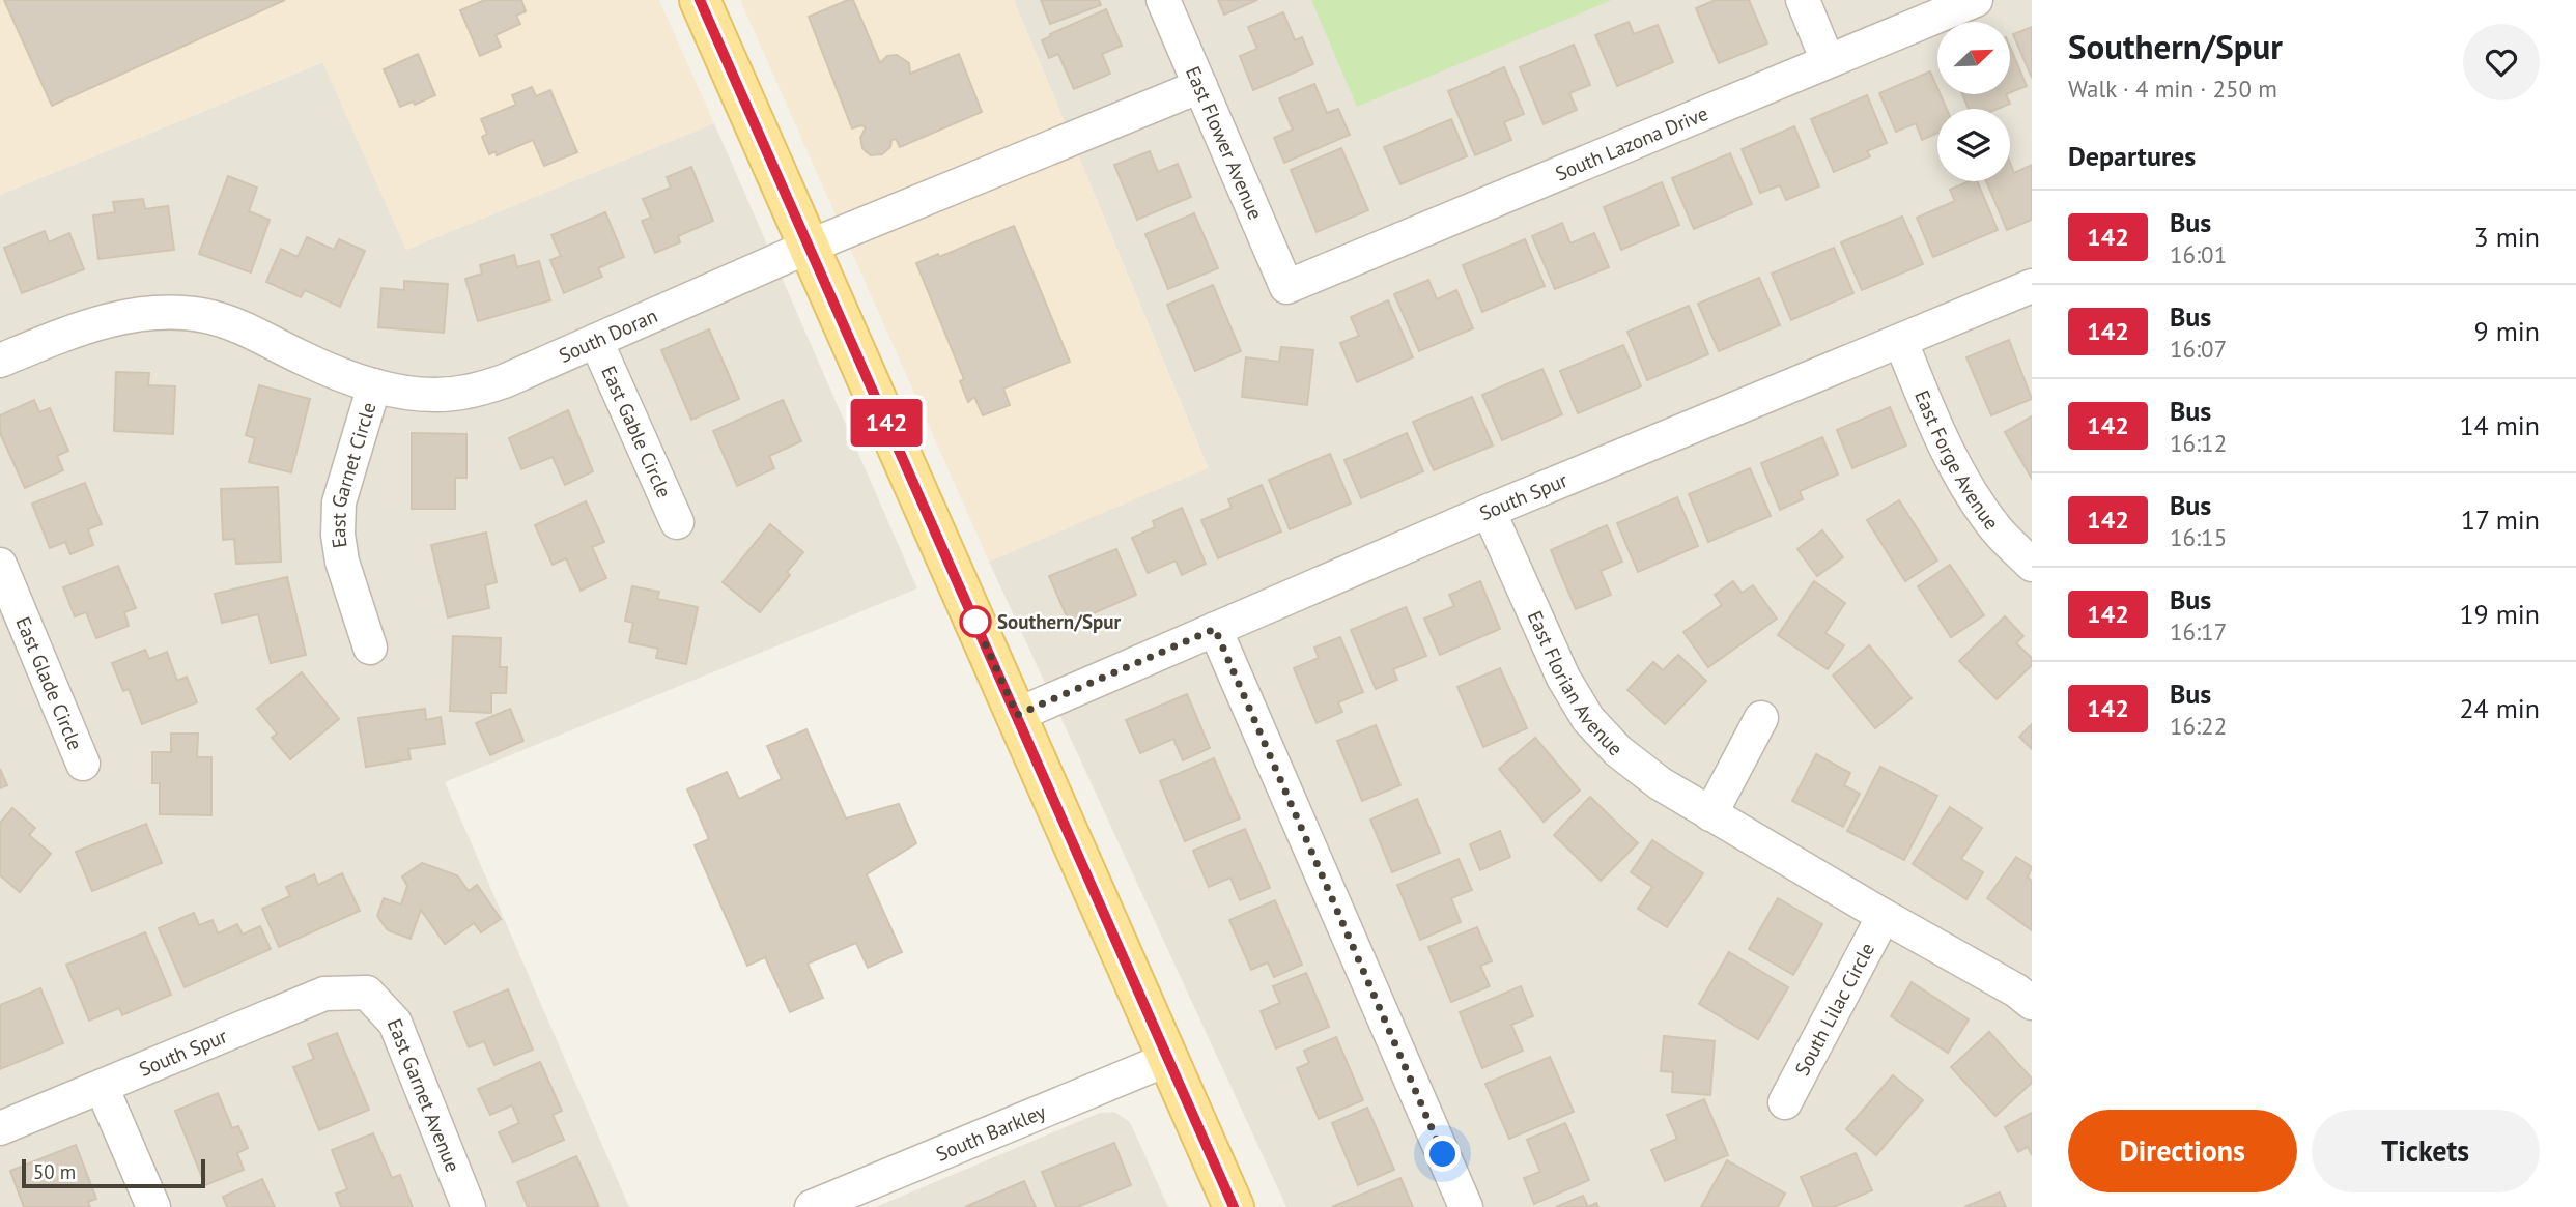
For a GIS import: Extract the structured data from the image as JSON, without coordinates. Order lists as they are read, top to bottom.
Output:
{
  "streets": {
    "street": [
      "East Flower Avenue",
      "South Lazona Drive",
      "South Doran",
      "East Gable Circle",
      "East Forge Avenue",
      "East Garnet Circle",
      "South Spur",
      "East Florian Avenue",
      "East Glade Circle",
      "South Lilac Circle",
      "East Garnet Avenue",
      "South Barkley"
    ]
  },
  "crossings": [
    ["East Flower Avenue", "South Lazona Drive"],
    ["East Flower Avenue", "South Doran"],
    ["South Doran", "East Gable Circle"],
    ["South Doran", "East Garnet Circle"],
    ["East Forge Avenue", "South Spur"],
    ["South Spur", "East Florian Avenue"],
    ["South Spur", "East Garnet Avenue"],
    ["East Florian Avenue", "South Lilac Circle"]
  ],
  "places": ["Southern/Spur"],
  "lines": ["bus line 142"],
  "scale_bar": "50 m",
  "north": "top right",
  "page": {
    "on_map": "142",
    "heading": [
      ["Southern/Spur", "Walk · 4 min · 250 m"],
      "Departures"
    ],
    "list": [
      {
        "mark": "142",
        "name": "Bus",
        "note": "16:01",
        "value": "3 min"
      },
      {
        "mark": "142",
        "name": "Bus",
        "note": "16:07",
        "value": "9 min"
      },
      {
        "mark": "142",
        "name": "Bus",
        "note": "16:12",
        "value": "14 min"
      },
      {
        "mark": "142",
        "name": "Bus",
        "note": "16:15",
        "value": "17 min"
      },
      {
        "mark": "142",
        "name": "Bus",
        "note": "16:17",
        "value": "19 min"
      },
      {
        "mark": "142",
        "name": "Bus",
        "note": "16:22",
        "value": "24 min"
      }
    ],
    "buttons": ["Directions", "Tickets"],
    "scale": "50 m"
  }
}
